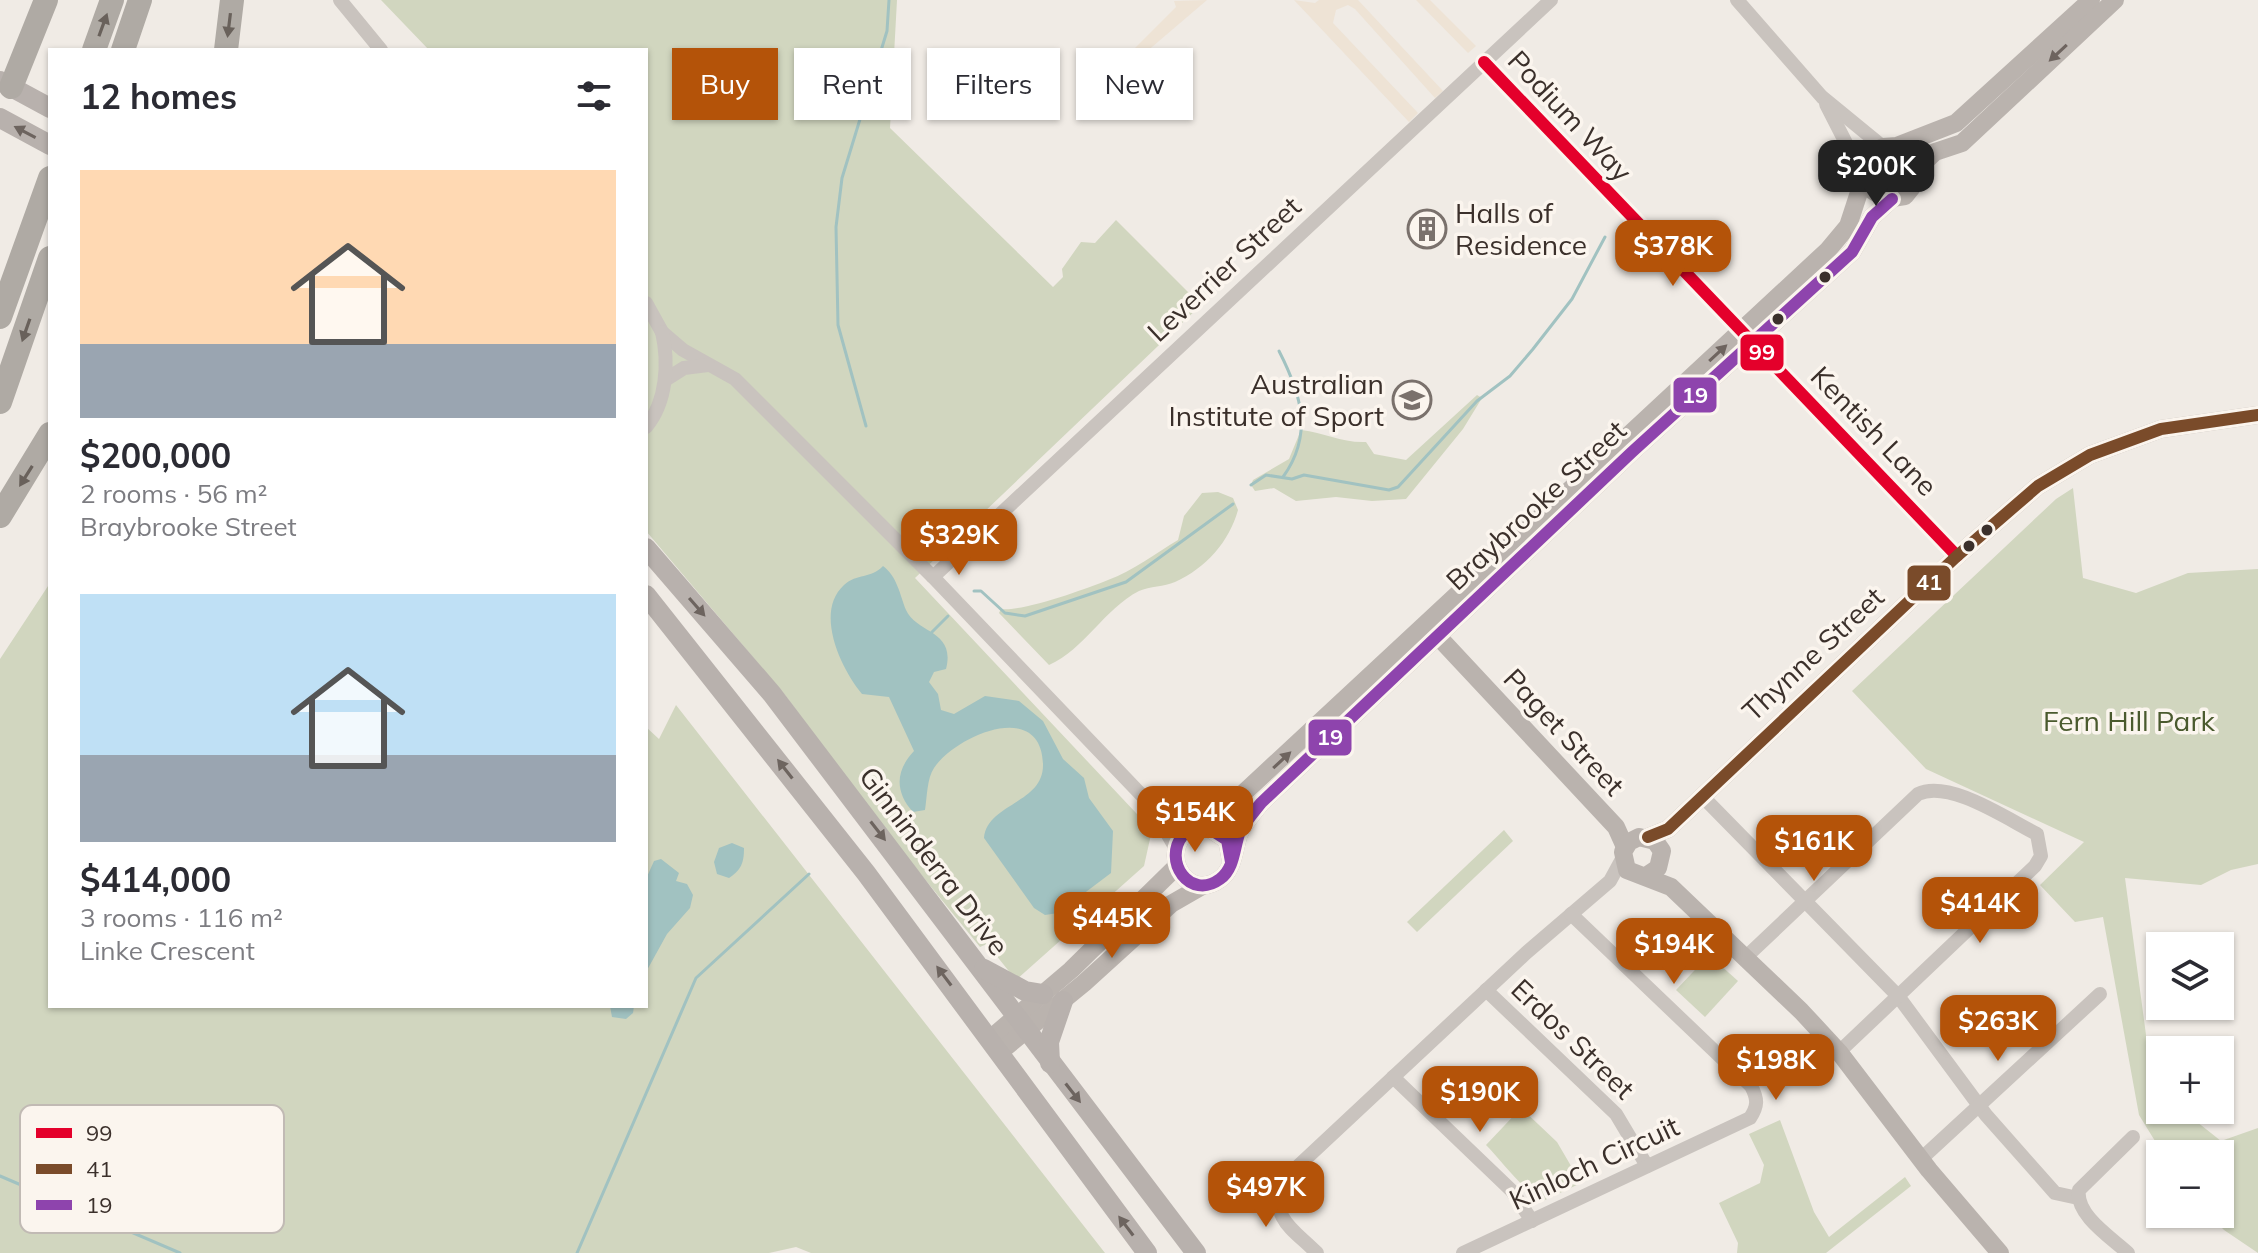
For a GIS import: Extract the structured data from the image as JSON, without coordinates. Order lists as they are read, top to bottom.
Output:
{
  "streets": {
    "main road": ["Ginninderra Drive"],
    "street": [
      "Podium Way",
      "Leverrier Street",
      "Kentish Lane",
      "Braybrooke Street",
      "Thynne Street",
      "Paget Street",
      "Erdos Street",
      "Kinloch Circuit"
    ]
  },
  "crossings": [
    ["Podium Way", "Leverrier Street"],
    ["Podium Way", "Kentish Lane"],
    ["Podium Way", "Braybrooke Street"],
    ["Kentish Lane", "Braybrooke Street"],
    ["Kentish Lane", "Thynne Street"],
    ["Braybrooke Street", "Paget Street"],
    ["Thynne Street", "Paget Street"],
    ["Erdos Street", "Kinloch Circuit"]
  ],
  "parks": ["Fern Hill Park"],
  "places": {
    "building": ["Halls of Residence"],
    "school or university": ["Australian Institute of Sport"]
  },
  "lines": ["transit line 99", "transit line 19", "transit line 41"],
  "legend": ["99", "41", "19"],
  "page": {
    "chip": [
      "Buy",
      "Rent",
      "Filters",
      "New"
    ],
    "heading": "12 homes",
    "price": [
      "$200K",
      "$378K",
      "$329K",
      "$154K",
      "$161K",
      "$414K",
      "$445K",
      "$194K",
      "$263K",
      "$198K",
      "$190K",
      "$497K"
    ],
    "list": [
      {
        "name": "$200,000",
        "note": "2 rooms · 56 m² · Braybrooke Street"
      },
      {
        "name": "$414,000",
        "note": "3 rooms · 116 m² · Linke Crescent"
      }
    ],
    "map_buttons": ["+", "−"]
  }
}
